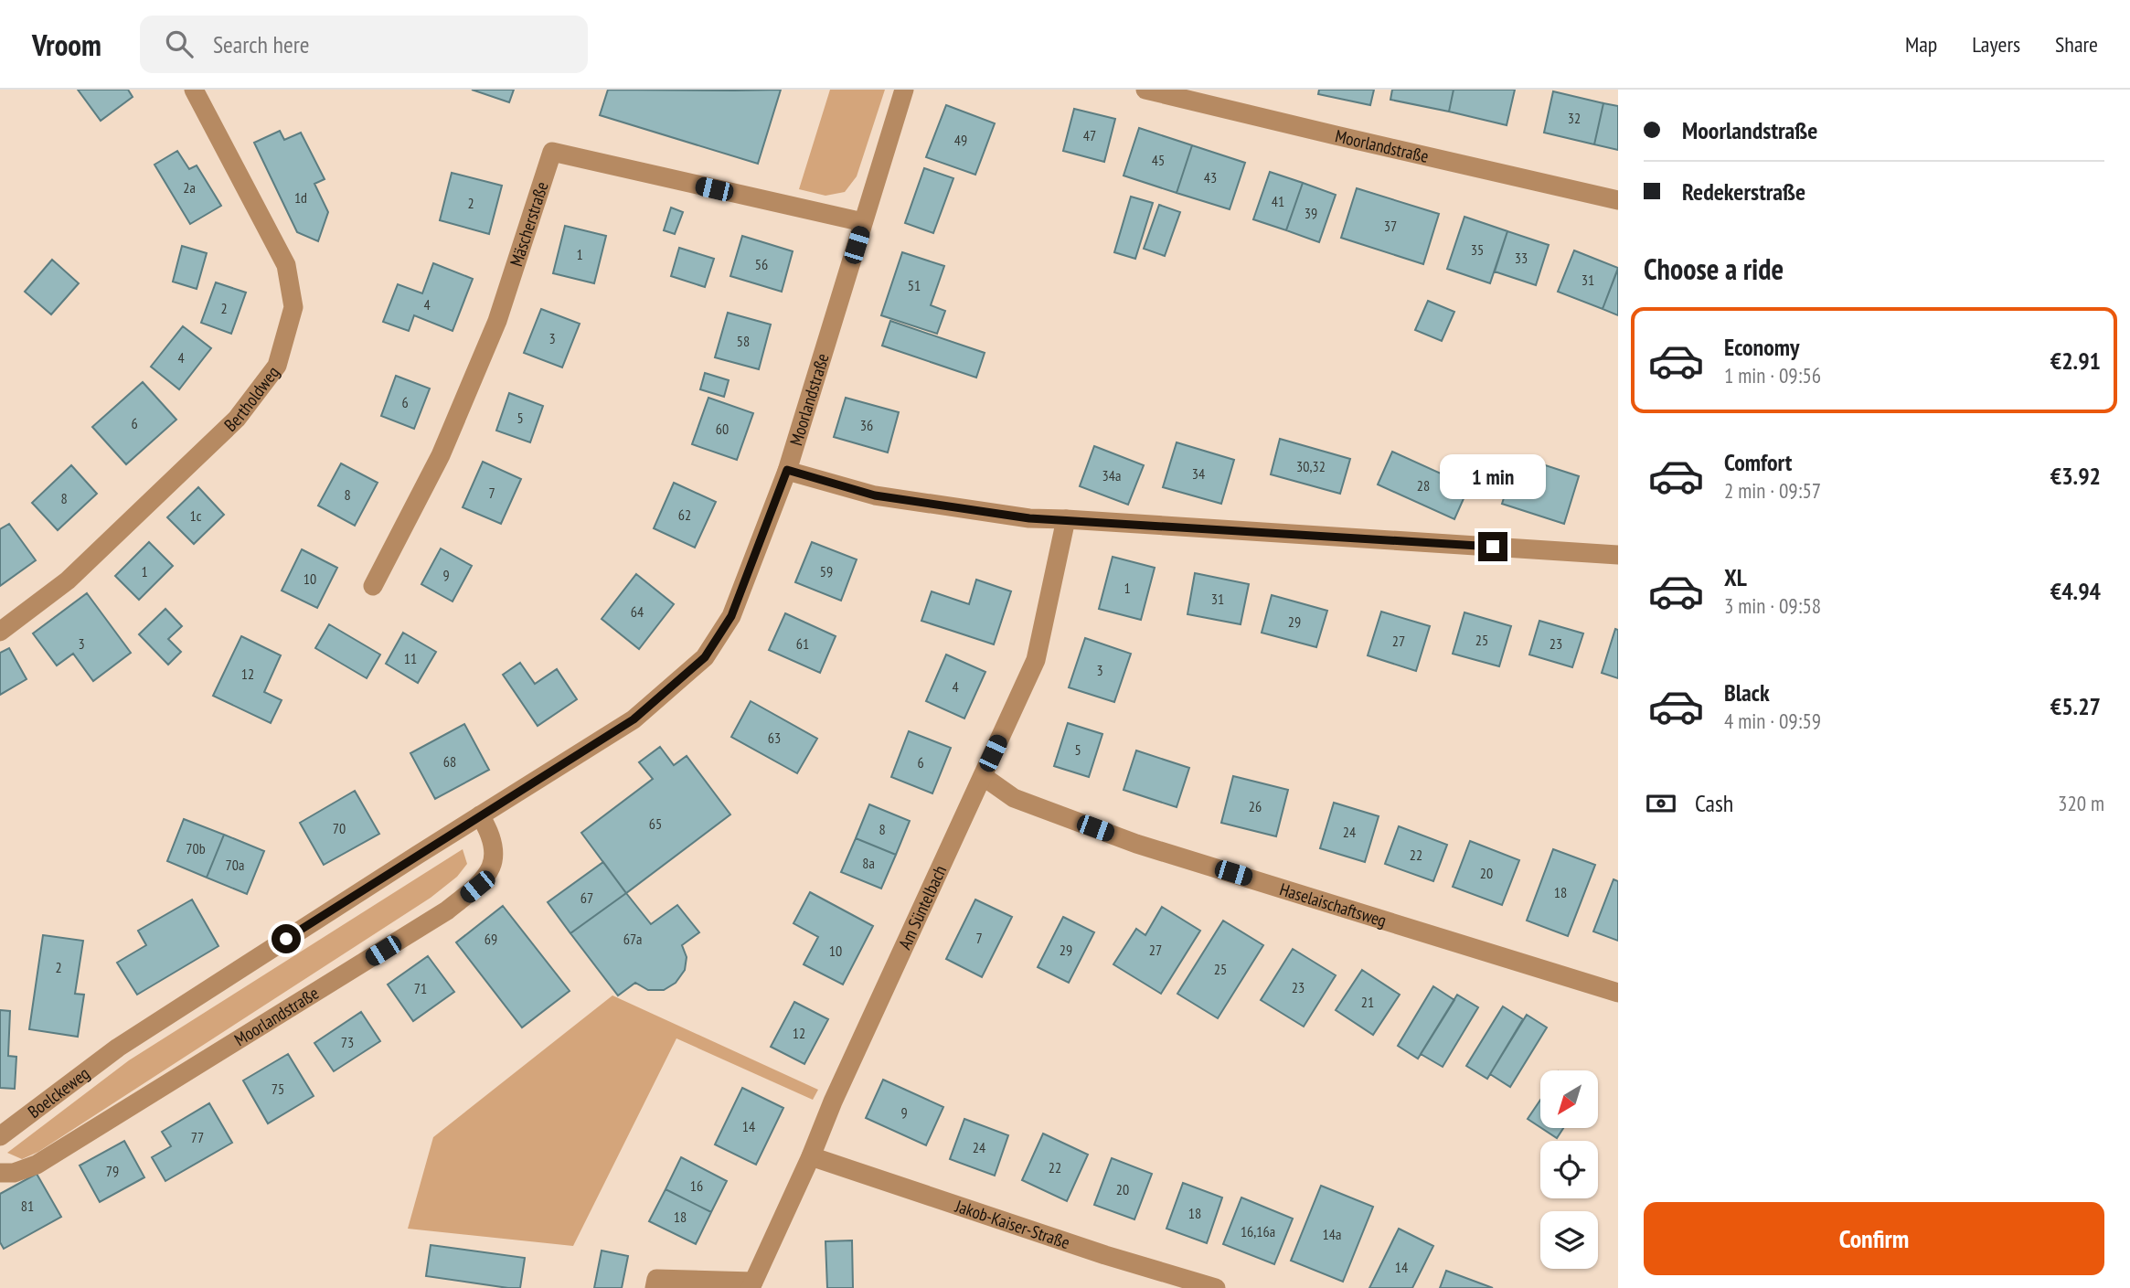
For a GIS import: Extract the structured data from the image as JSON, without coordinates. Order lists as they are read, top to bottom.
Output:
{
  "streets": {
    "street": [
      "Moorlandstraße",
      "Mäscherstraße",
      "Bertholdweg",
      "Haselaischaftsweg",
      "Am Süntelbach",
      "Boelckeweg",
      "Jakob-Kaiser-Straße"
    ]
  },
  "crossings": [
    ["Moorlandstraße", "Mäscherstraße"],
    ["Moorlandstraße", "Boelckeweg"],
    ["Haselaischaftsweg", "Am Süntelbach"],
    ["Am Süntelbach", "Jakob-Kaiser-Straße"]
  ],
  "house_numbers": [
    "32",
    "47",
    "49",
    "45",
    "43",
    "2a",
    "1d",
    "41",
    "2",
    "39",
    "37",
    "35",
    "1",
    "33",
    "56",
    "31",
    "51",
    "4",
    "2",
    "3",
    "58",
    "4",
    "6",
    "5",
    "6",
    "36",
    "60",
    "30,32",
    "34",
    "34a",
    "28",
    "7",
    "8",
    "8",
    "62",
    "1c",
    "1",
    "59",
    "9",
    "10",
    "1",
    "31",
    "64",
    "29",
    "25",
    "27",
    "3",
    "61",
    "23",
    "11",
    "3",
    "12",
    "4",
    "63",
    "5",
    "68",
    "6",
    "26",
    "65",
    "70",
    "8",
    "24",
    "70b",
    "22",
    "8a",
    "70a",
    "20",
    "18",
    "67",
    "7",
    "69",
    "67a",
    "29",
    "27",
    "10",
    "2",
    "25",
    "23",
    "71",
    "21",
    "12",
    "73",
    "75",
    "9",
    "14",
    "77",
    "24",
    "22",
    "79",
    "16",
    "20",
    "81",
    "18",
    "18",
    "16,16a",
    "14a",
    "14"
  ],
  "north": "bottom left",
  "page": {
    "header": "Vroom",
    "search": "Search here",
    "nav": ["Map", "Layers", "Share"],
    "banner": ["Moorlandstraße", "Redekerstraße"],
    "heading": "Choose a ride",
    "list": [
      {
        "name": "Economy",
        "note": "1 min · 09:56",
        "value": "€2.91"
      },
      {
        "name": "Comfort",
        "note": "2 min · 09:57",
        "value": "€3.92"
      },
      {
        "name": "XL",
        "note": "3 min · 09:58",
        "value": "€4.94"
      },
      {
        "name": "Black",
        "note": "4 min · 09:59",
        "value": "€5.27"
      }
    ],
    "bubble": "1 min",
    "pay": ["Cash", "320 m"],
    "buttons": "Confirm"
  }
}
